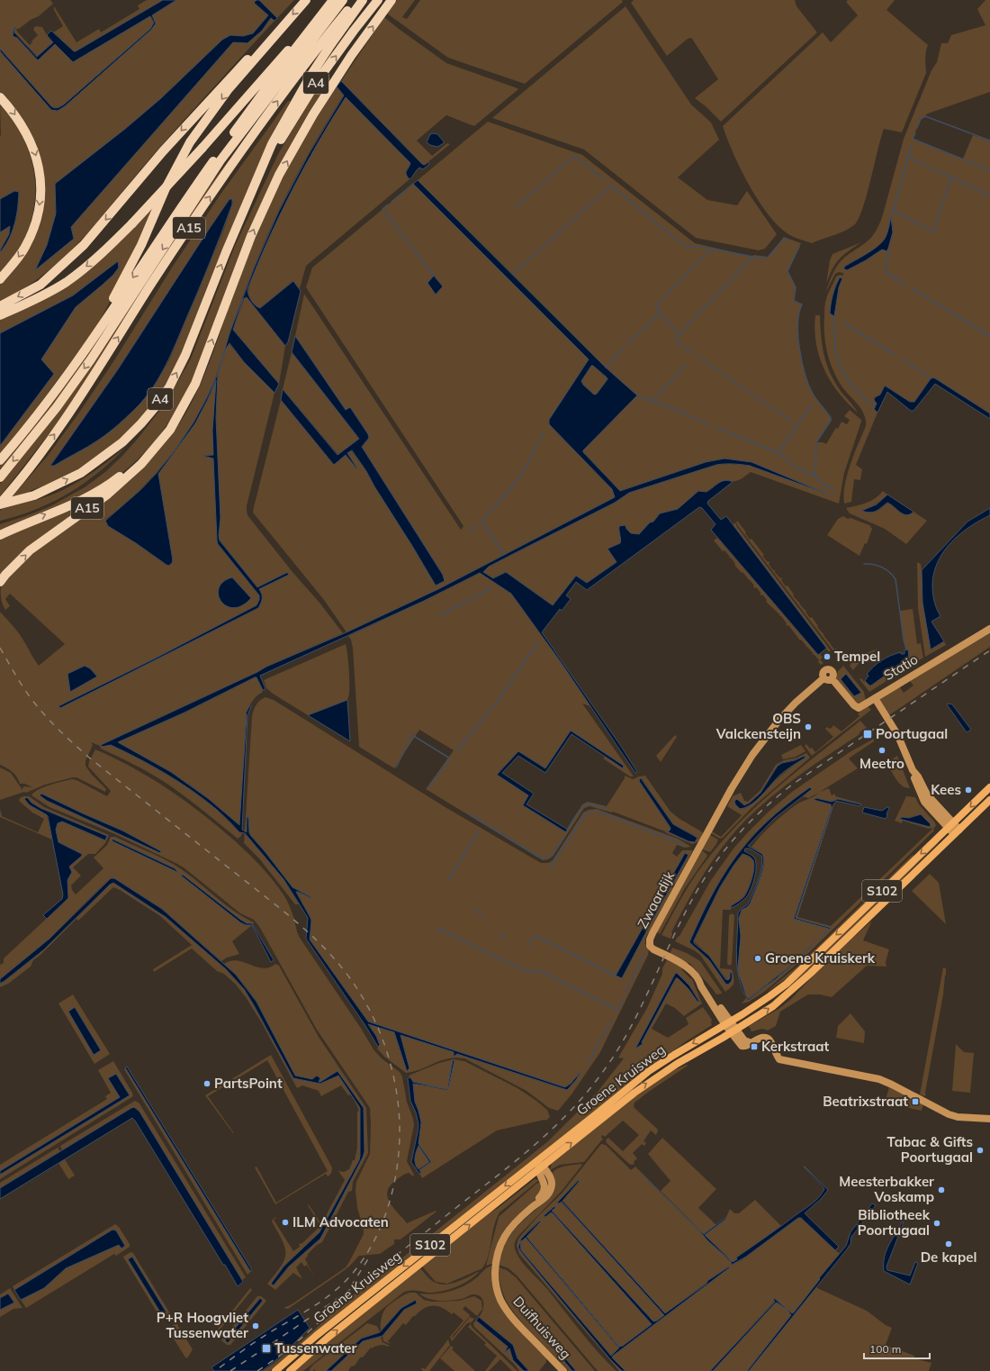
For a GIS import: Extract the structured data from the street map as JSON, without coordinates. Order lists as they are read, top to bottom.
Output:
{
  "streets": {
    "highway": ["A4", "A15"],
    "main road": ["S102", "Groene Kruisweg"],
    "street": ["Statio", "Zwaardijk", "Duifhuisweg"]
  },
  "crossings": [
    ["A4", "A15"],
    ["Statio", "Zwaardijk"],
    ["S102", "Zwaardijk"],
    ["S102", "Groene Kruisweg"],
    ["Zwaardijk", "Groene Kruisweg"],
    ["Groene Kruisweg", "Duifhuisweg"]
  ],
  "places": {
    "other": [
      "Tempel",
      "OBS Valckensteijn",
      "Meetro",
      "Kees",
      "Groene Kruiskerk",
      "PartsPoint",
      "Tabac & Gifts Poortugaal",
      "Meesterbakker Voskamp",
      "ILM Advocaten",
      "Bibliotheek Poortugaal",
      "De kapel",
      "P+R Hoogvliet Tussenwater"
    ],
    "transit": [
      "Poortugaal",
      "Kerkstraat",
      "Beatrixstraat",
      "Tussenwater"
    ]
  },
  "scale_bar": "100 m"
}
